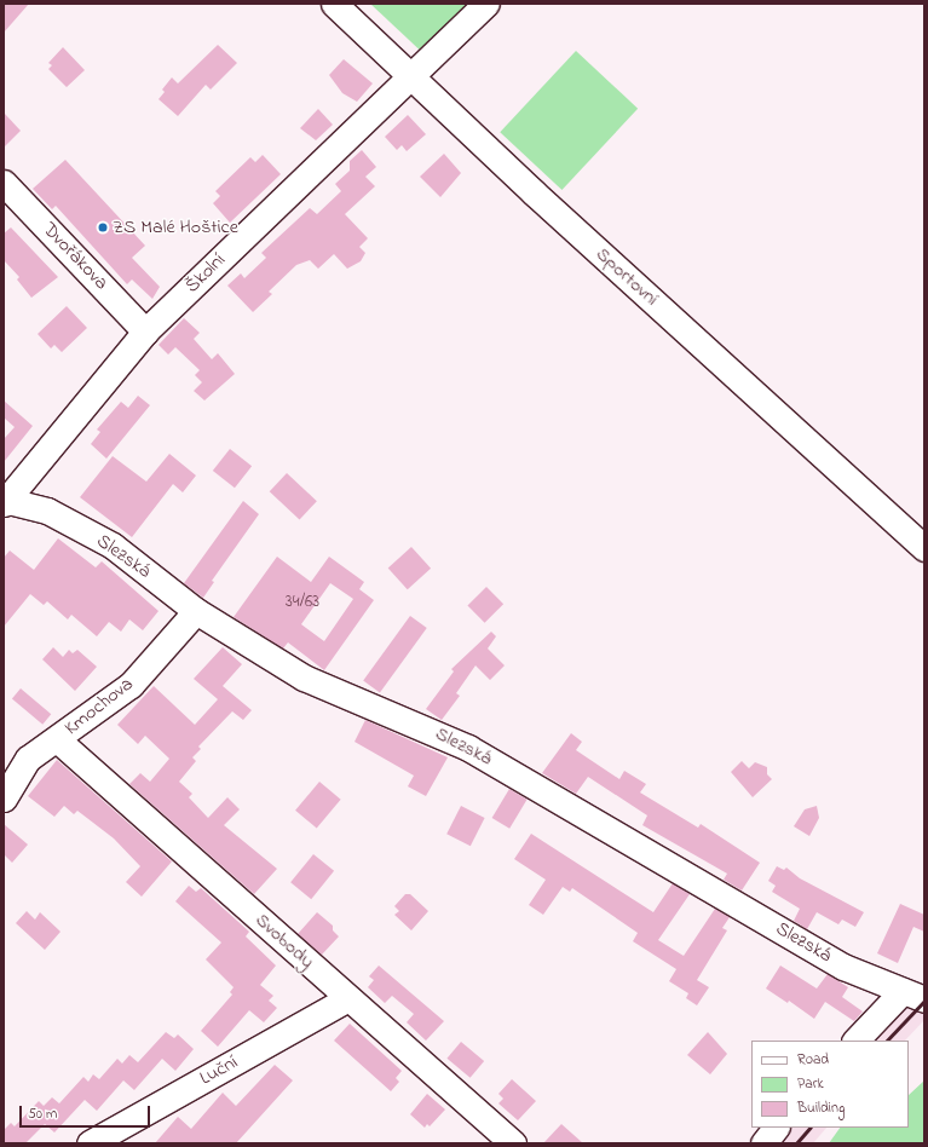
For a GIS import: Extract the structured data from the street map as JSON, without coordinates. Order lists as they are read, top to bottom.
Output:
{
  "streets": {
    "street": [
      "Dvořákova",
      "Školní",
      "Sportovní",
      "Slezská",
      "Kmochova",
      "Svobody",
      "Luční"
    ]
  },
  "crossings": [
    ["Dvořákova", "Školní"],
    ["Školní", "Sportovní"],
    ["Školní", "Slezská"],
    ["Slezská", "Kmochova"],
    ["Kmochova", "Svobody"],
    ["Svobody", "Luční"]
  ],
  "places": ["ZS Malé Hoštice"],
  "house_numbers": ["34/63"],
  "legend": ["Road", "Park", "Building"],
  "scale_bar": "50 m"
}
